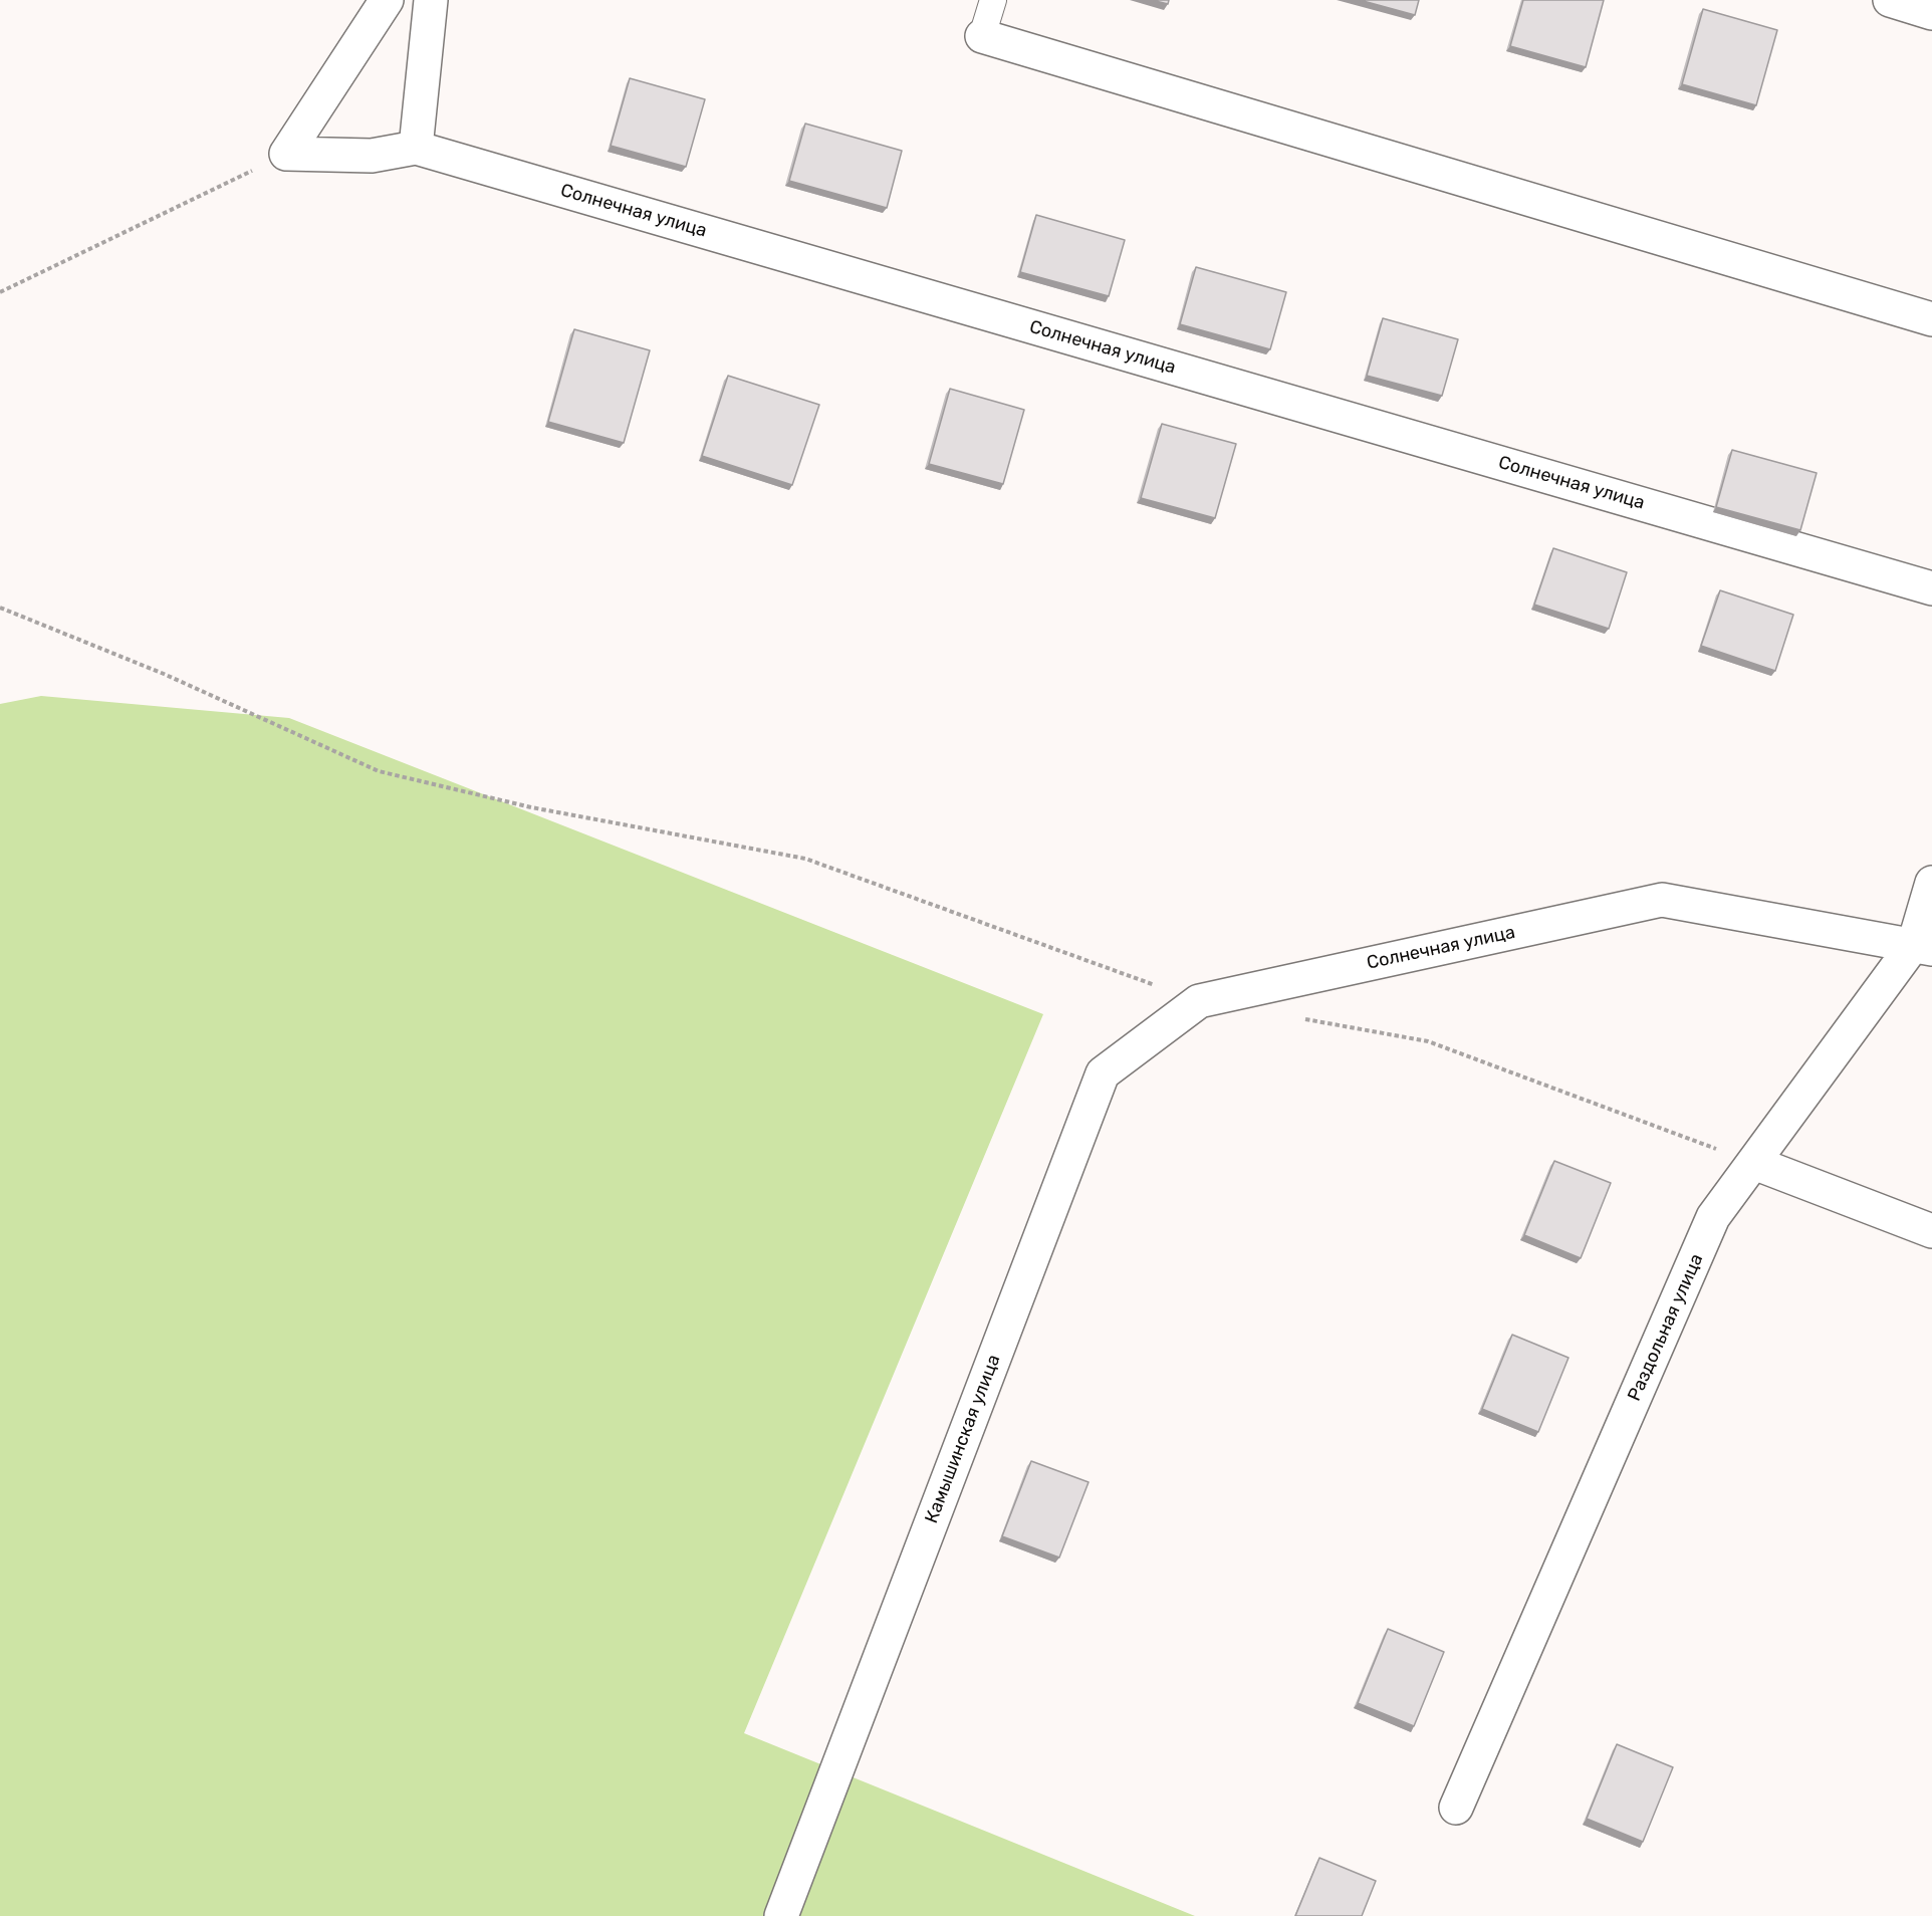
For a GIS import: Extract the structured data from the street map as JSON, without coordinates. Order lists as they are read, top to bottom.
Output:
{
  "streets": {
    "street": ["Солнечная улица", "Раздольная улица", "Камышинская улица"]
  },
  "crossings": [
    ["Солнечная улица", "Раздольная улица"],
    ["Солнечная улица", "Камышинская улица"]
  ]
}
